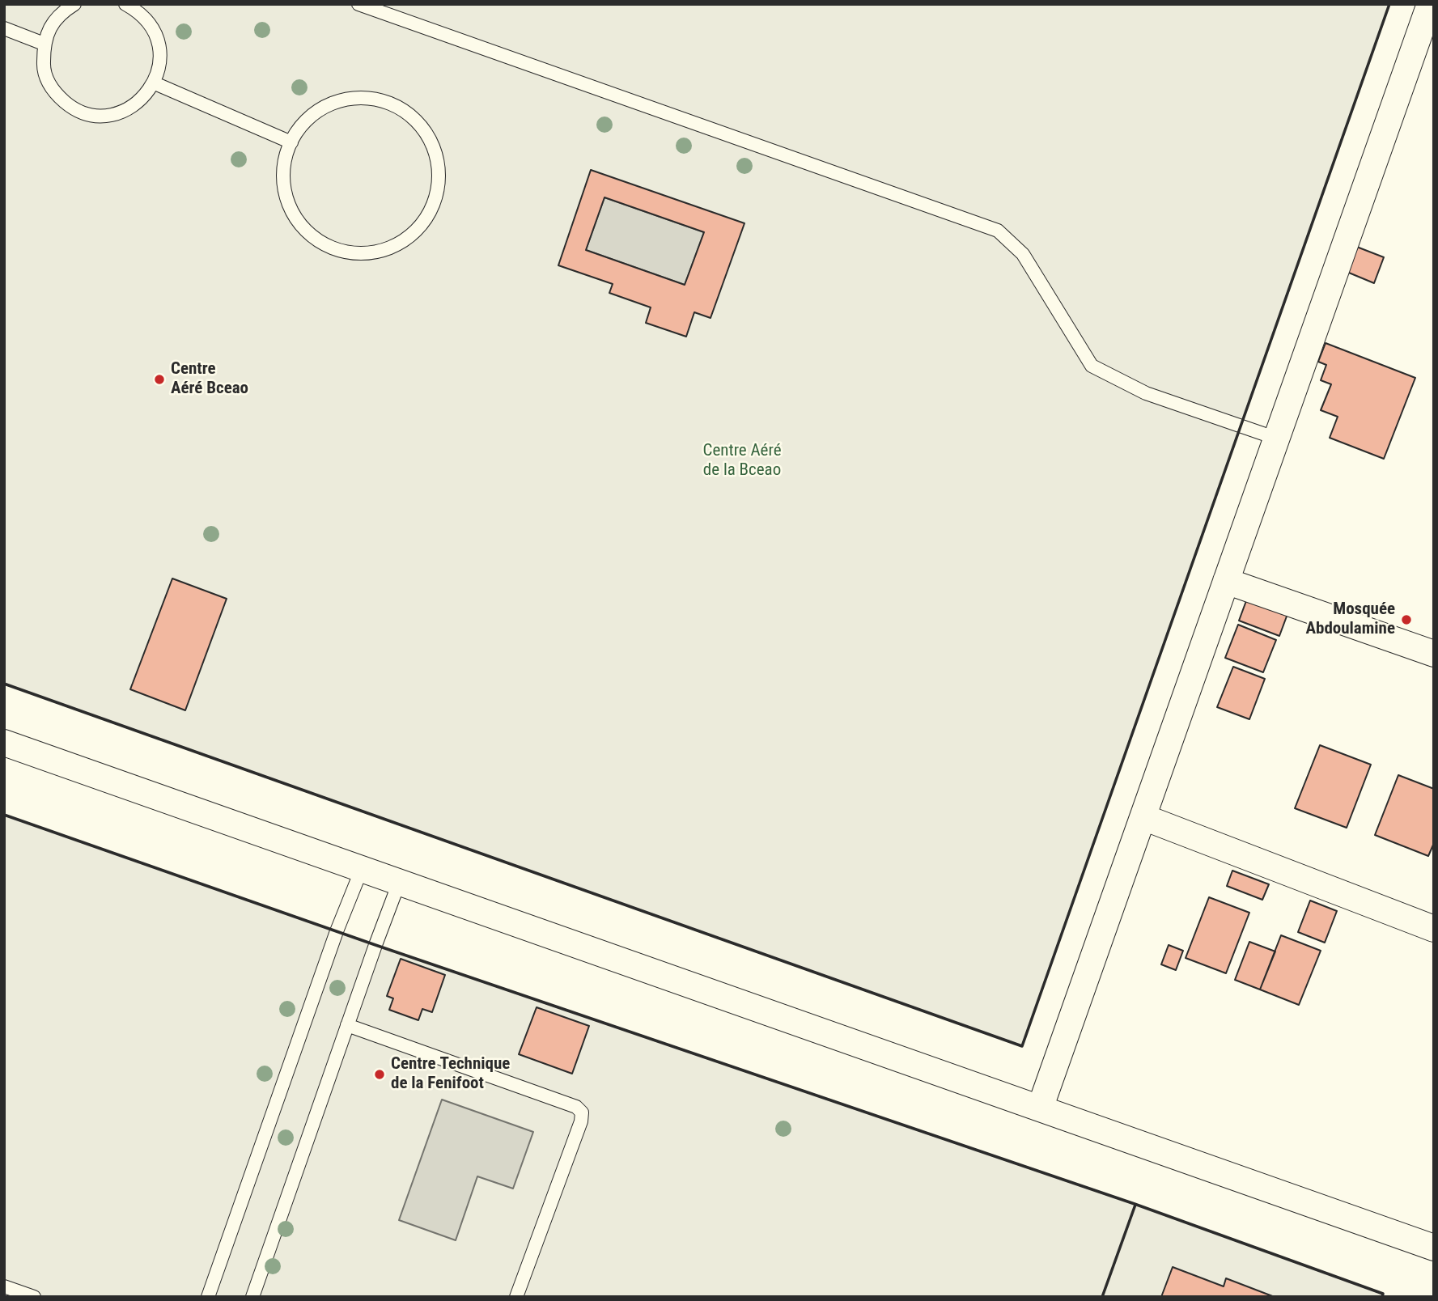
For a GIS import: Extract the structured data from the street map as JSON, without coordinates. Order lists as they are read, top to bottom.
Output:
{
  "parks": ["Centre Aéré de la Bceao"],
  "places": ["Centre Aéré Bceao", "Mosquée Abdoulamine", "Centre Technique de la Fenifoot"]
}
